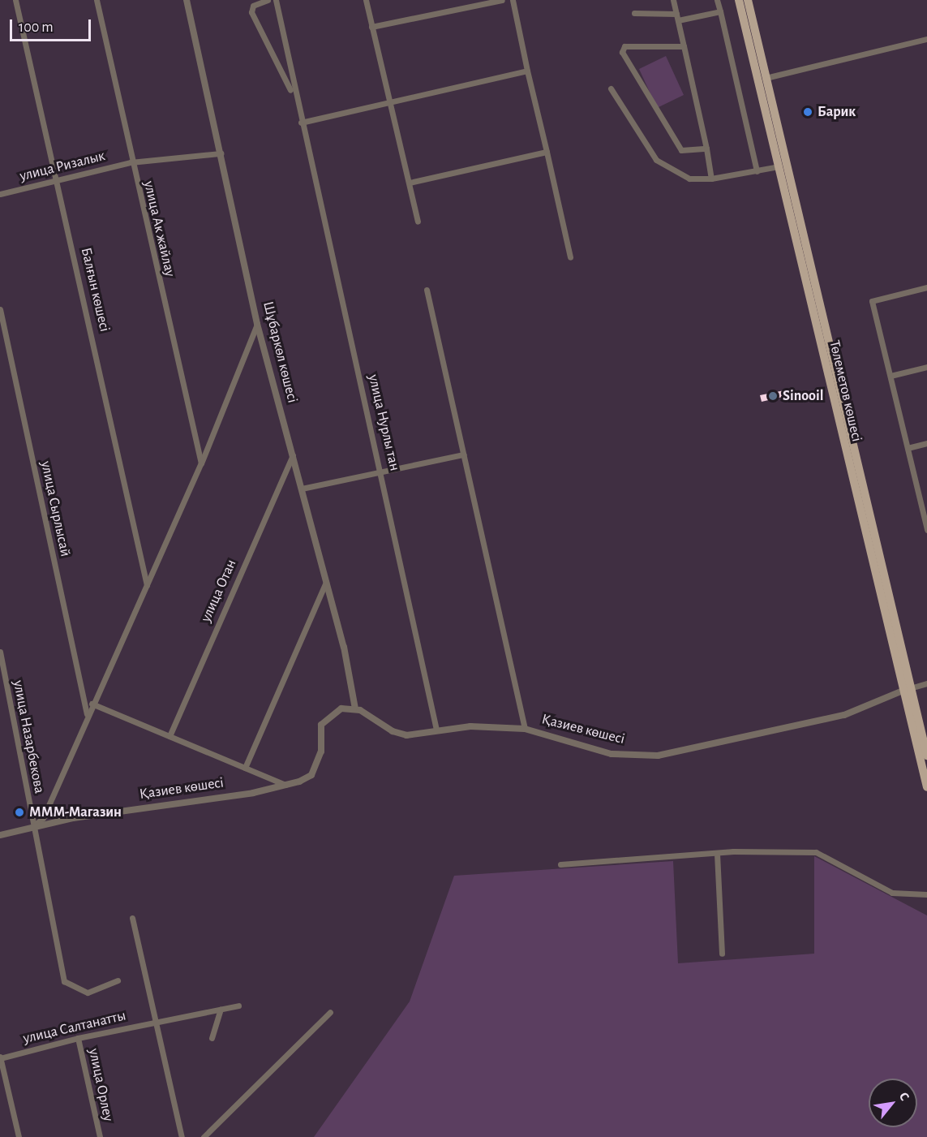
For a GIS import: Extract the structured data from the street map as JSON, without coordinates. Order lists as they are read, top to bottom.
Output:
{
  "streets": {
    "main road": ["Төлеметов көшесі"],
    "street": [
      "улица Ризалык",
      "улица Ак жайлау",
      "Балғын көшесі",
      "Шұбаркөл көшесі",
      "улица Нурлы тан",
      "улица Сырлысай",
      "улица Отан",
      "Қазиев көшесі",
      "улица Назарбекова",
      "улица Салтанатты",
      "улица Орлеу"
    ]
  },
  "crossings": [
    ["улица Ризалык", "улица Ак жайлау"],
    ["улица Ризалык", "Балғын көшесі"],
    ["улица Ризалык", "Шұбаркөл көшесі"],
    ["Шұбаркөл көшесі", "улица Отан"],
    ["Шұбаркөл көшесі", "Қазиев көшесі"],
    ["Төлеметов көшесі", "Қазиев көшесі"],
    ["улица Нурлы тан", "Қазиев көшесі"],
    ["Қазиев көшесі", "улица Назарбекова"],
    ["улица Салтанатты", "улица Орлеу"]
  ],
  "places": ["Барик", "Sinooil", "МММ-Магазин"],
  "scale_bar": "100 m",
  "north": "top right"
}
